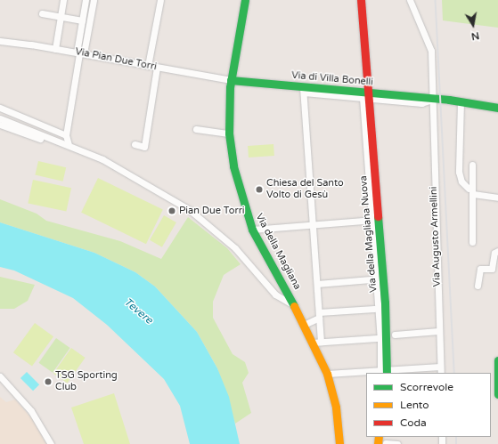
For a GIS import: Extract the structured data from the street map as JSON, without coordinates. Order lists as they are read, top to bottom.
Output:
{
  "streets": {
    "main road": ["Via di Villa Bonelli", "Via della Magliana Nuova", "Via della Magliana"],
    "street": ["Via Pian Due Torri", "Via Augusto Armellini"]
  },
  "crossings": [
    ["Via Pian Due Torri", "Via di Villa Bonelli"],
    ["Via Pian Due Torri", "Via della Magliana"],
    ["Via di Villa Bonelli", "Via della Magliana Nuova"],
    ["Via di Villa Bonelli", "Via Augusto Armellini"],
    ["Via di Villa Bonelli", "Via della Magliana"]
  ],
  "water": ["Tevere"],
  "places": ["Chiesa del Santo Volto di Gesù", "Pian Due Torri", "TSG Sporting Club"],
  "legend": ["Scorrevole", "Lento", "Coda"],
  "north": "bottom"
}
